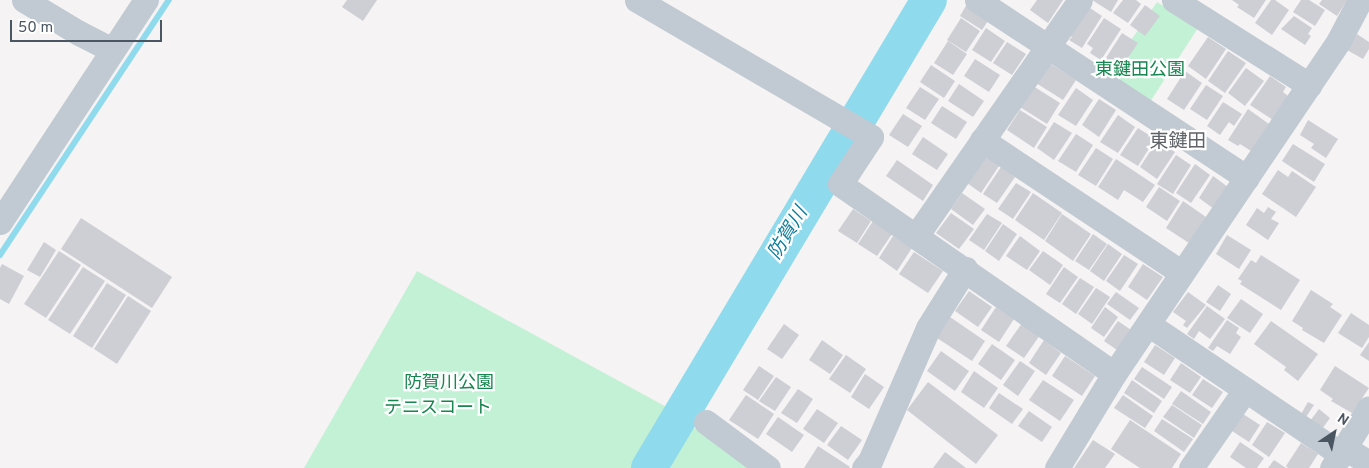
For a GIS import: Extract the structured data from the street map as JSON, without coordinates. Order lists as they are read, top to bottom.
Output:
{
  "districts": ["東鍵田"],
  "water": ["防賀川"],
  "parks": ["東鍵田公園", "防賀川公園", "テニスコート"],
  "scale_bar": "50 m",
  "north": "top right"
}
